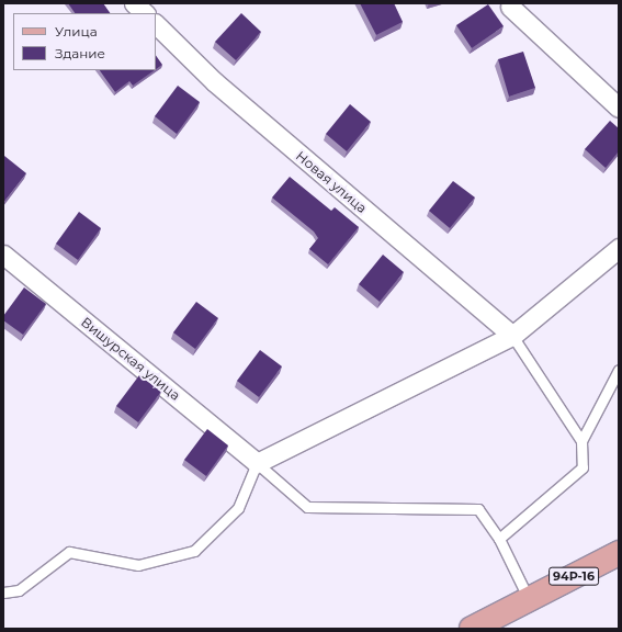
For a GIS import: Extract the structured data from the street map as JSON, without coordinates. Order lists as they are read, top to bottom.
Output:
{
  "streets": {
    "main road": ["94Р-16"],
    "street": ["Новая улица", "Вишурская улица"]
  },
  "legend": ["Улица", "Здание"]
}
